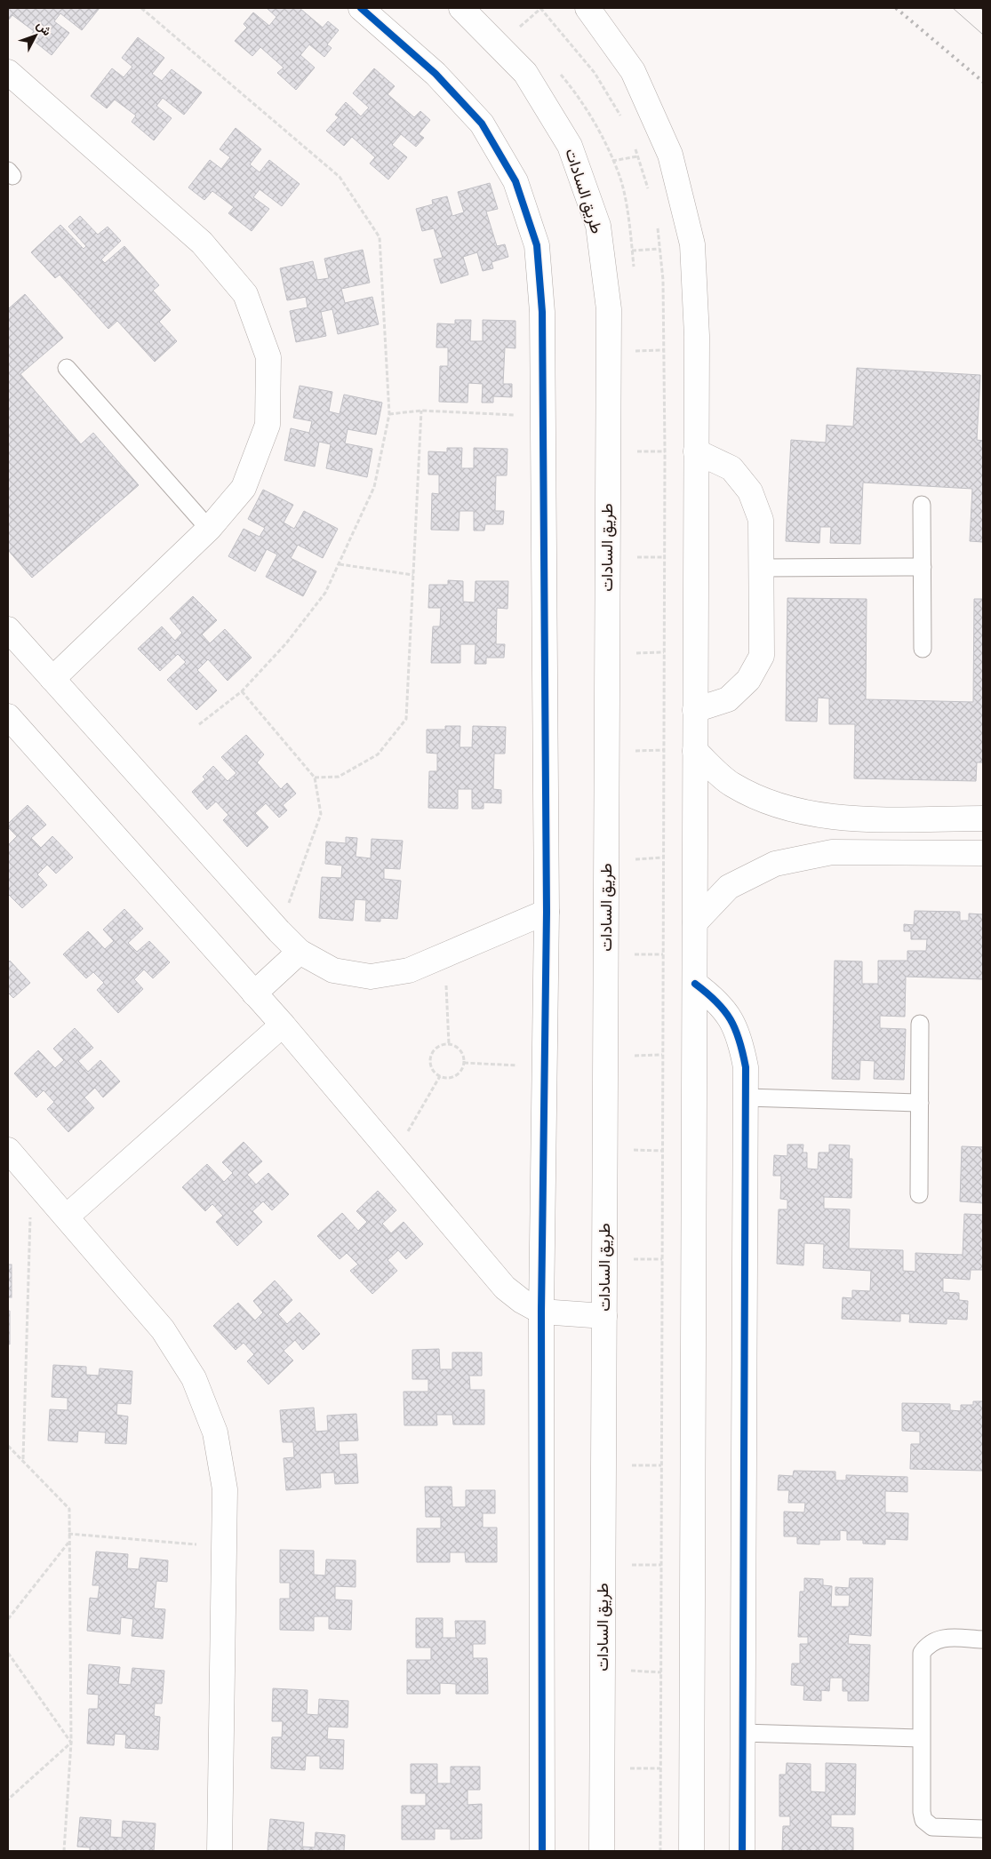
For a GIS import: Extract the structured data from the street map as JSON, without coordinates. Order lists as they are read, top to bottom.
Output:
{
  "streets": {
    "street": ["طريق السادات"]
  },
  "north": "top right"
}
